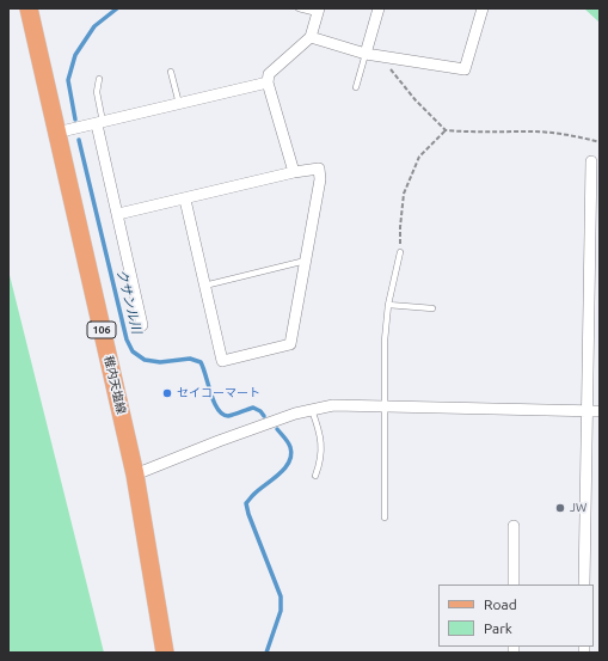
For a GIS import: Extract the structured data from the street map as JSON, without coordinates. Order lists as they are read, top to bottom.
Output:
{
  "streets": {
    "main road": ["106", "稚内天塩線"]
  },
  "water": ["クサンル川"],
  "places": ["セイコーマート", "JW"],
  "legend": ["Road", "Park"]
}
